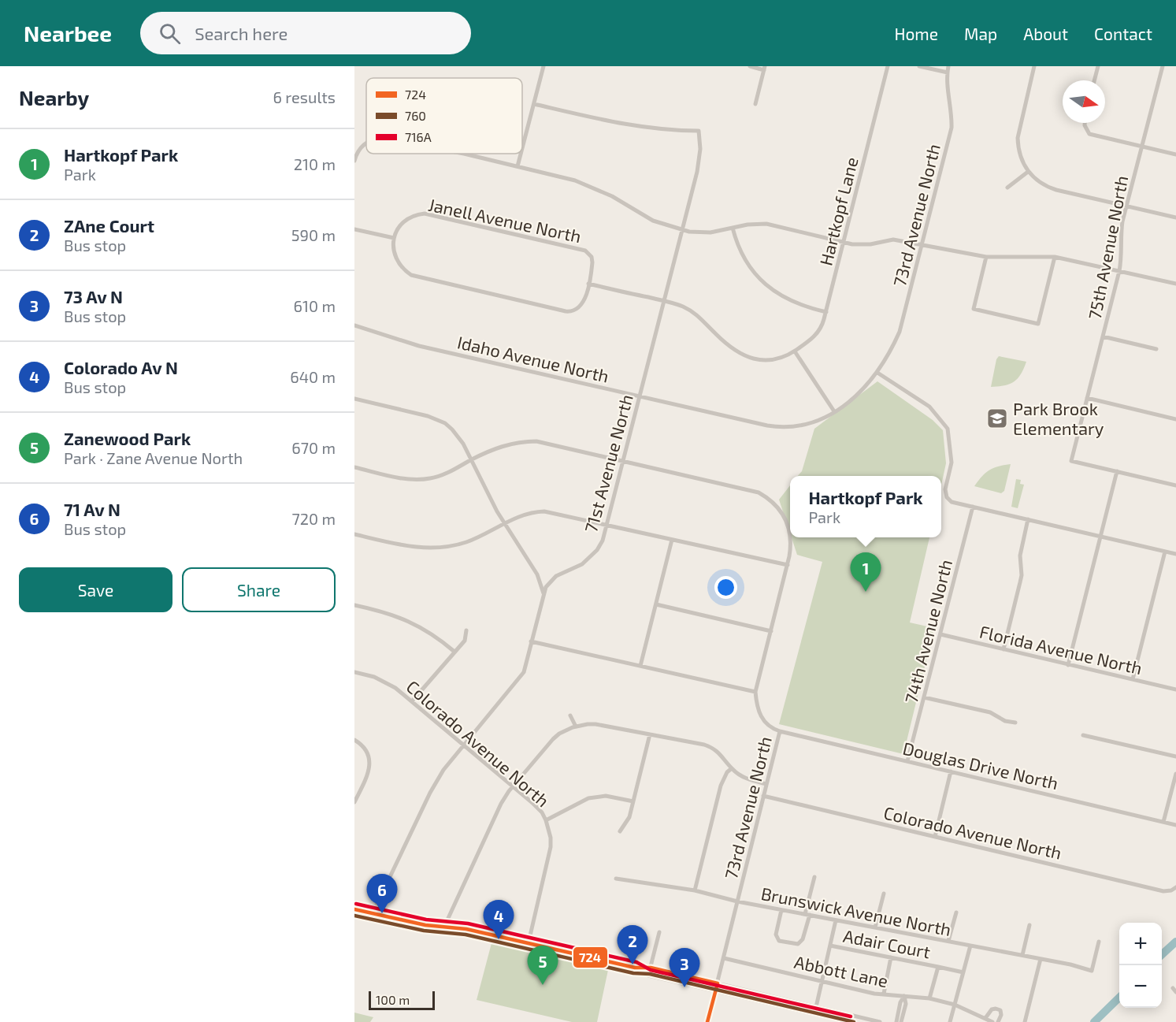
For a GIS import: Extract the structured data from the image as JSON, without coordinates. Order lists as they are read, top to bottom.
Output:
{
  "streets": {
    "street": [
      "Hartkopf Lane",
      "73rd Avenue North",
      "Janell Avenue North",
      "75th Avenue North",
      "Idaho Avenue North",
      "71st Avenue North",
      "74th Avenue North",
      "Florida Avenue North",
      "Colorado Avenue North",
      "Douglas Drive North",
      "Brunswick Avenue North",
      "Adair Court",
      "Abbott Lane"
    ]
  },
  "crossings": [
    ["Hartkopf Lane", "Janell Avenue North"],
    ["Hartkopf Lane", "71st Avenue North"],
    ["73rd Avenue North", "Idaho Avenue North"],
    ["73rd Avenue North", "71st Avenue North"],
    ["73rd Avenue North", "Colorado Avenue North"],
    ["73rd Avenue North", "Douglas Drive North"],
    ["73rd Avenue North", "Brunswick Avenue North"],
    ["73rd Avenue North", "Abbott Lane"],
    ["Idaho Avenue North", "71st Avenue North"],
    ["71st Avenue North", "Colorado Avenue North"],
    ["74th Avenue North", "Florida Avenue North"],
    ["74th Avenue North", "Douglas Drive North"]
  ],
  "places": {
    "school or university": ["Park Brook Elementary"]
  },
  "lines": ["transit line 716A", "transit line 724", "transit line 760"],
  "legend": ["724", "760", "716A"],
  "scale_bar": "100 m",
  "north": "right",
  "page": {
    "header": "Nearbee",
    "search": "Search here",
    "nav": [
      "Home",
      "Map",
      "About",
      "Contact"
    ],
    "heading": ["Nearby", "6 results"],
    "list": [
      {
        "mark": "1",
        "name": "Hartkopf Park",
        "note": "Park",
        "value": "210 m"
      },
      {
        "mark": "2",
        "name": "ZAne Court",
        "note": "Bus stop",
        "value": "590 m"
      },
      {
        "mark": "3",
        "name": "73 Av N",
        "note": "Bus stop",
        "value": "610 m"
      },
      {
        "mark": "4",
        "name": "Colorado Av N",
        "note": "Bus stop",
        "value": "640 m"
      },
      {
        "mark": "5",
        "name": "Zanewood Park",
        "note": "Park · Zane Avenue North",
        "value": "670 m"
      },
      {
        "mark": "6",
        "name": "71 Av N",
        "note": "Bus stop",
        "value": "720 m"
      }
    ],
    "popup": ["Hartkopf Park", "Park"],
    "pins": [
      "1",
      "6",
      "4",
      "2",
      "5",
      "3"
    ],
    "buttons": ["Save", "Share"],
    "map_buttons": ["+", "−"],
    "scale": "100 m"
  }
}
